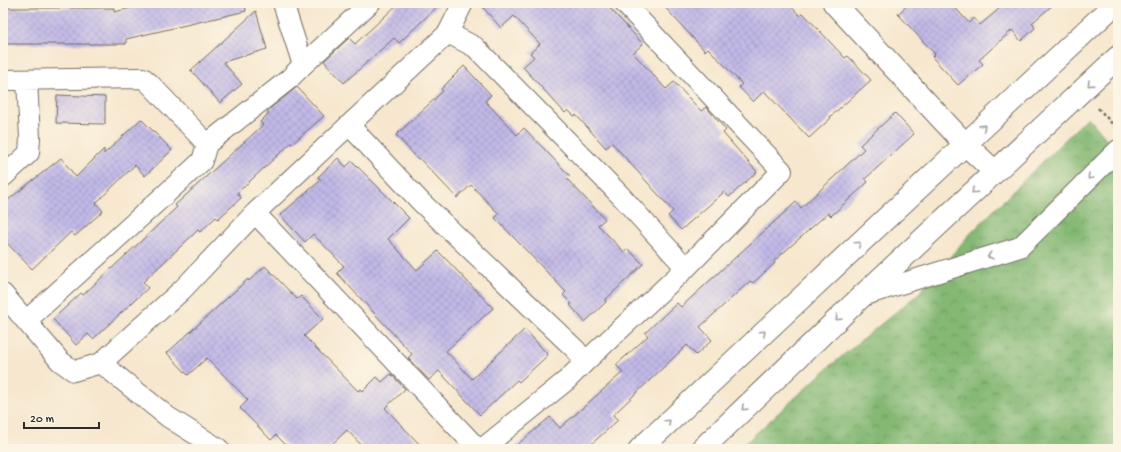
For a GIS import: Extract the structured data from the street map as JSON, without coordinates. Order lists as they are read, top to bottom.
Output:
{
  "scale_bar": "20 m"
}
